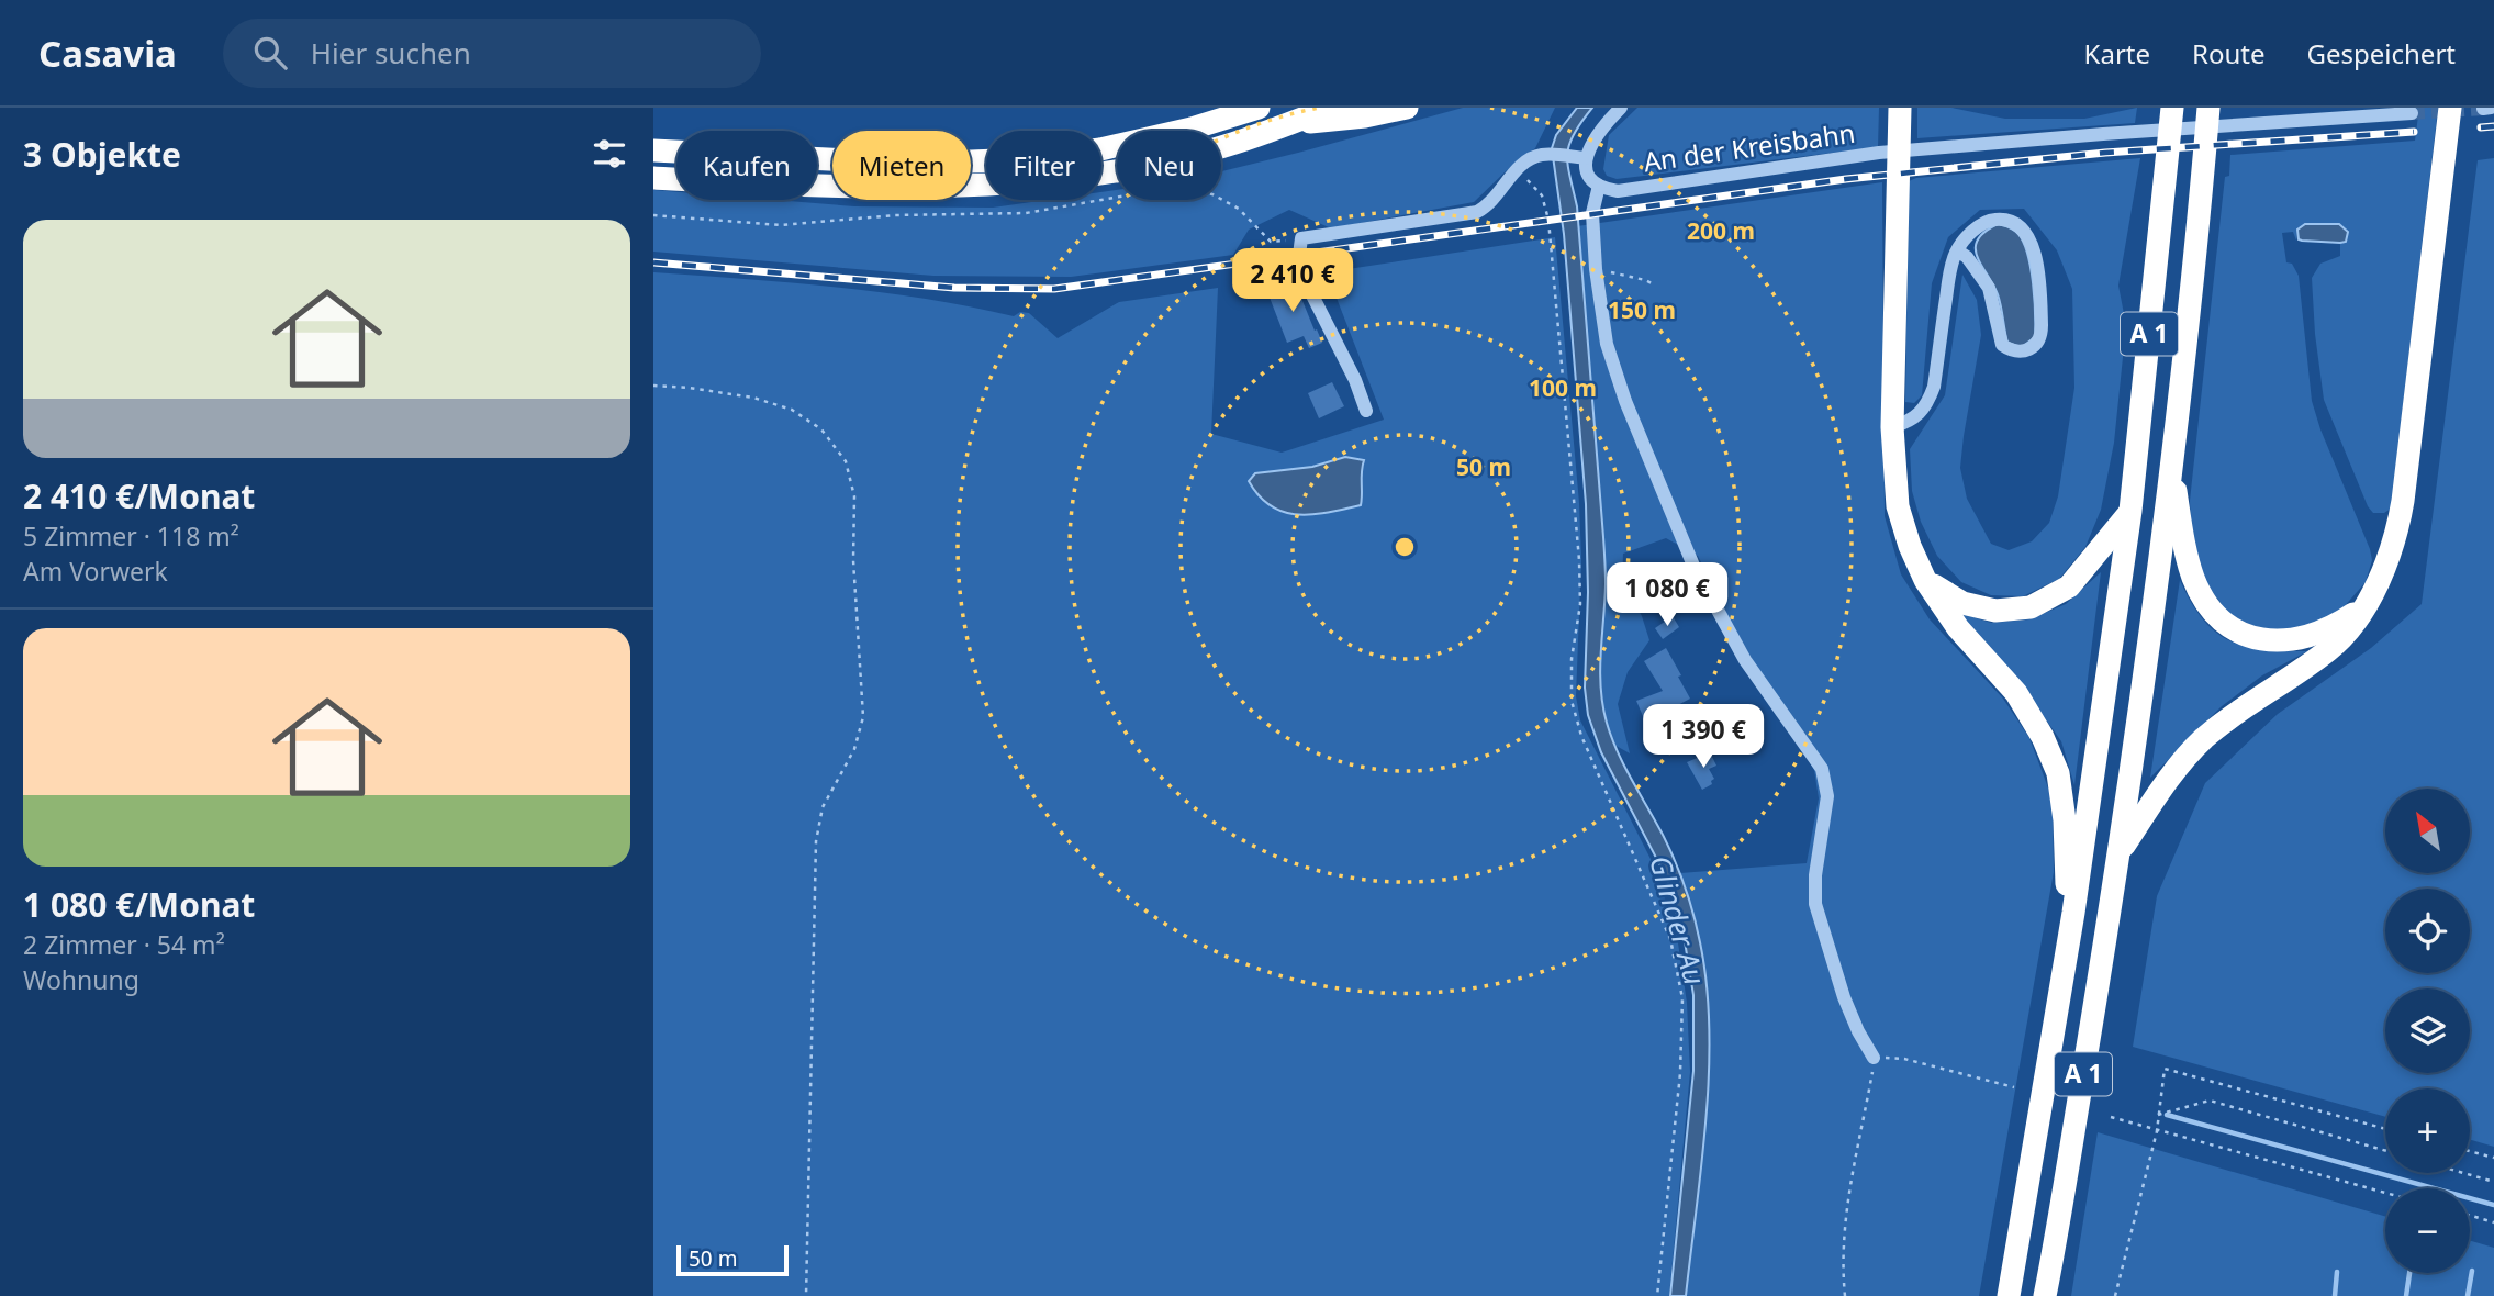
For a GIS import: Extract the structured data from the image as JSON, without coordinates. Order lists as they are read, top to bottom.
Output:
{
  "streets": {
    "highway": ["A 1"],
    "street": ["An der Kreisbahn"]
  },
  "water": ["Glinder Au"],
  "scale_bar": "50 m",
  "north": "top left",
  "page": {
    "header": "Casavia",
    "search": "Hier suchen",
    "nav": ["Karte", "Route", "Gespeichert"],
    "heading": "3 Objekte",
    "chip": [
      "Kaufen",
      "Mieten",
      "Filter",
      "Neu"
    ],
    "list": [
      {
        "name": "2 410 €/Monat",
        "note": "5 Zimmer · 118 m² · Am Vorwerk"
      },
      {
        "name": "1 080 €/Monat",
        "note": "2 Zimmer · 54 m² · Wohnung"
      }
    ],
    "price": ["2 410 €", "1 080 €", "1 390 €"],
    "map_buttons": ["+", "−"],
    "scale": "50 m"
  },
  "rings": [
    "200 m",
    "150 m",
    "100 m",
    "50 m"
  ]
}
